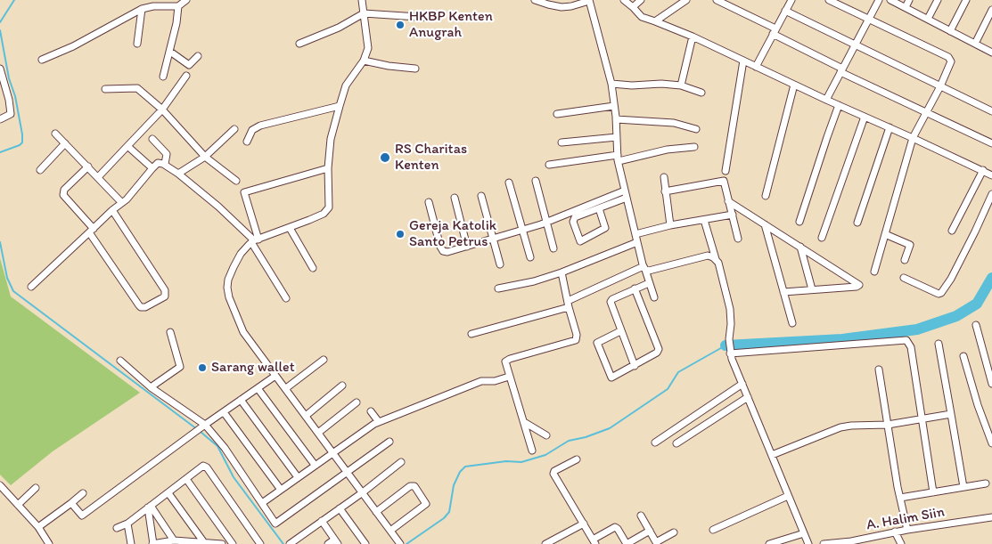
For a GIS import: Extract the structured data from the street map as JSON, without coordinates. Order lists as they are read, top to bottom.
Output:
{
  "streets": {
    "street": ["A. Halim Siin"]
  },
  "places": [
    "HKBP Kenten Anugrah",
    "RS Charitas Kenten",
    "Gereja Katolik Santo Petrus",
    "Sarang wallet"
  ]
}
